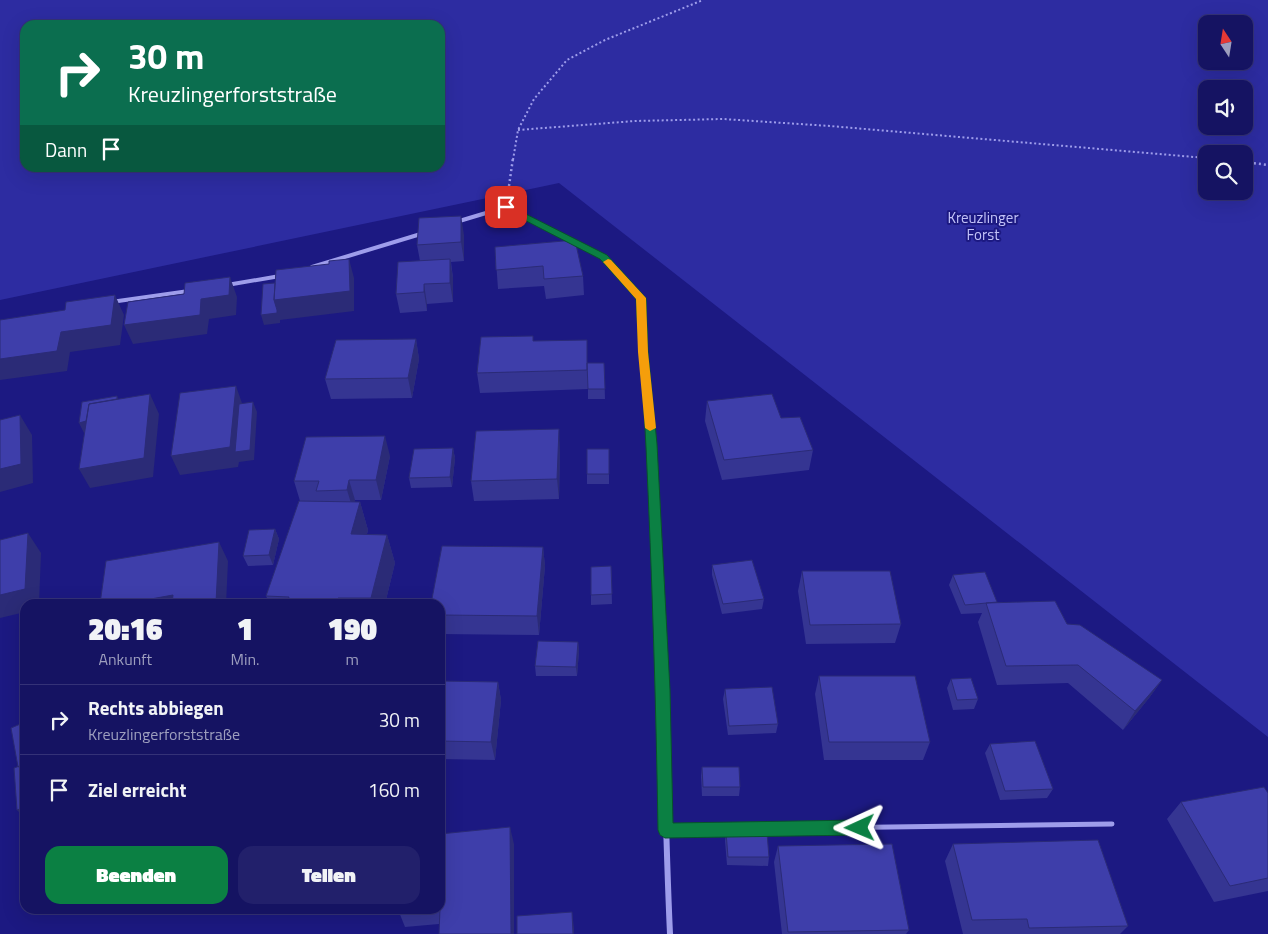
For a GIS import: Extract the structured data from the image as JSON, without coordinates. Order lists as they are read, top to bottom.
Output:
{
  "parks": ["Kreuzlinger Forst"],
  "north": "top",
  "page": {
    "turn": ["30 m", "Kreuzlingerforststraße"],
    "then": "Dann",
    "eta": [
      "20:16",
      "Ankunft",
      "1",
      "Min.",
      "190",
      "m"
    ],
    "list": [
      {
        "name": "Rechts abbiegen",
        "note": "Kreuzlingerforststraße",
        "value": "30 m"
      },
      {
        "name": "Ziel erreicht",
        "value": "160 m"
      }
    ],
    "buttons": ["Beenden", "Teilen"]
  }
}
